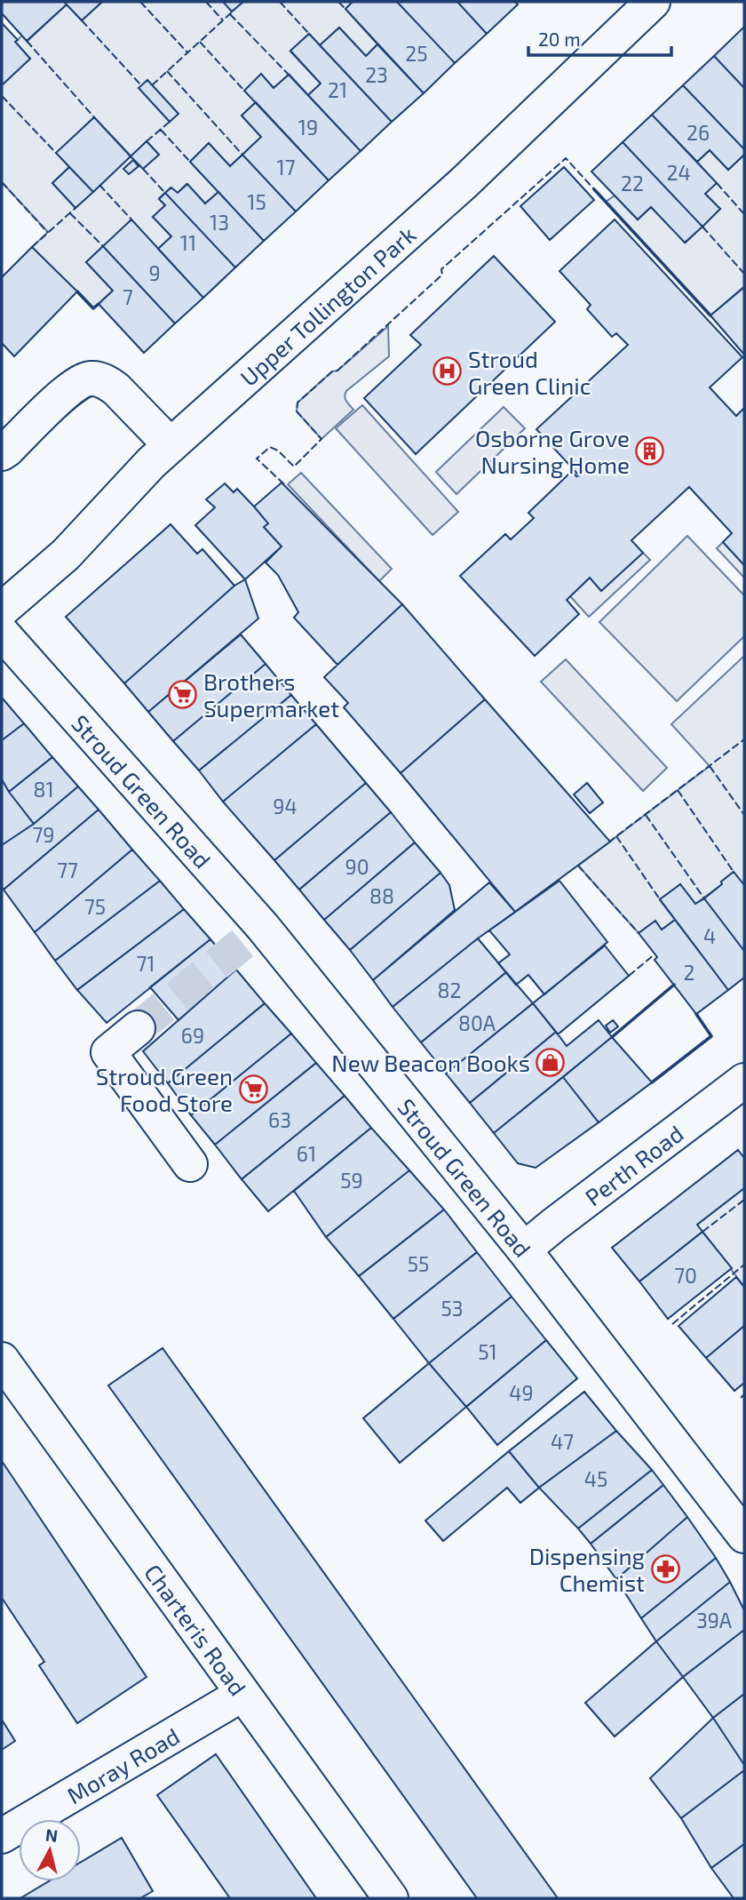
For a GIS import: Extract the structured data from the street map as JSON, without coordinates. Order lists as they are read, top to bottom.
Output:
{
  "streets": {
    "main road": [
      "Upper Tollington Park",
      "Stroud Green Road",
      "Perth Road",
      "Charteris Road",
      "Moray Road"
    ]
  },
  "crossings": [
    ["Stroud Green Road", "Perth Road"],
    ["Charteris Road", "Moray Road"]
  ],
  "places": {
    "hospital": ["Stroud Green Clinic"],
    "building": ["Osborne Grove Nursing Home"],
    "supermarket": ["Brothers Supermarket", "Stroud Green Food Store"],
    "shop": ["New Beacon Books"],
    "pharmacy": ["Dispensing Chemist"]
  },
  "house_numbers": [
    "25",
    "23",
    "21",
    "19",
    "26",
    "17",
    "24",
    "22",
    "15",
    "13",
    "11",
    "9",
    "7",
    "81",
    "94",
    "79",
    "90",
    "77",
    "88",
    "75",
    "4",
    "71",
    "2",
    "82",
    "80A",
    "69",
    "63",
    "61",
    "59",
    "55",
    "70",
    "53",
    "51",
    "49",
    "47",
    "45",
    "39A"
  ],
  "scale_bar": "20 m",
  "north": "top"
}
